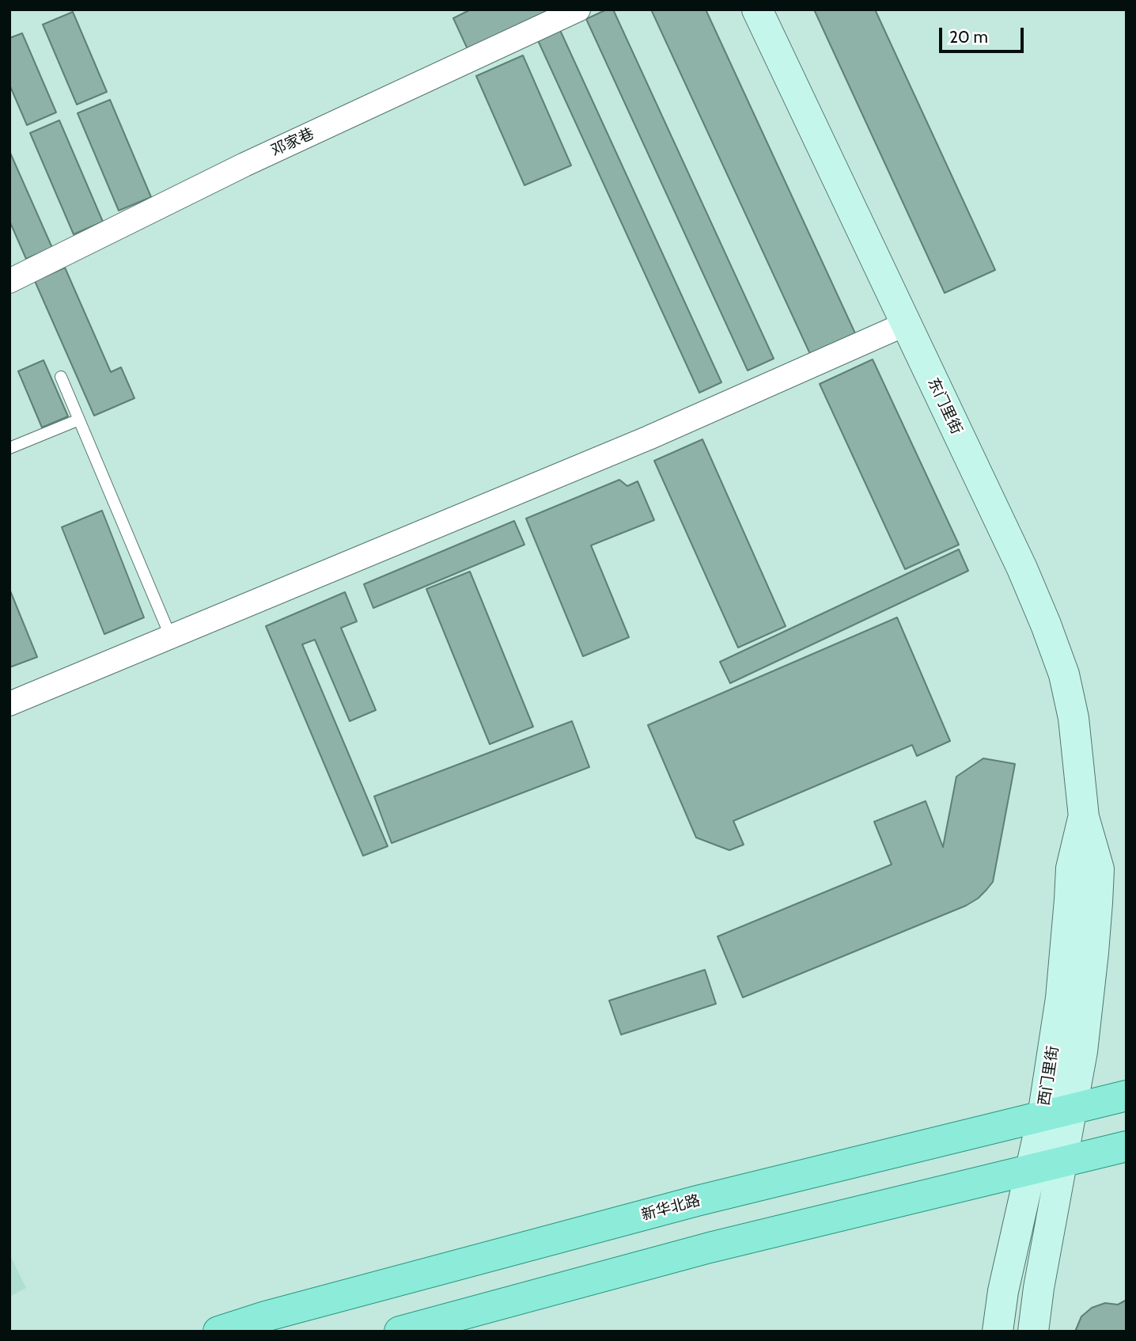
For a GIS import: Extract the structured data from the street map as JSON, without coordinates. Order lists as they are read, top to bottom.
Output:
{
  "streets": {
    "main road": ["新华北路"],
    "street": ["邓家巷", "东门里街", "西门里街"]
  },
  "crossings": [
    ["东门里街", "西门里街"],
    ["西门里街", "新华北路"]
  ],
  "scale_bar": "20 m"
}
